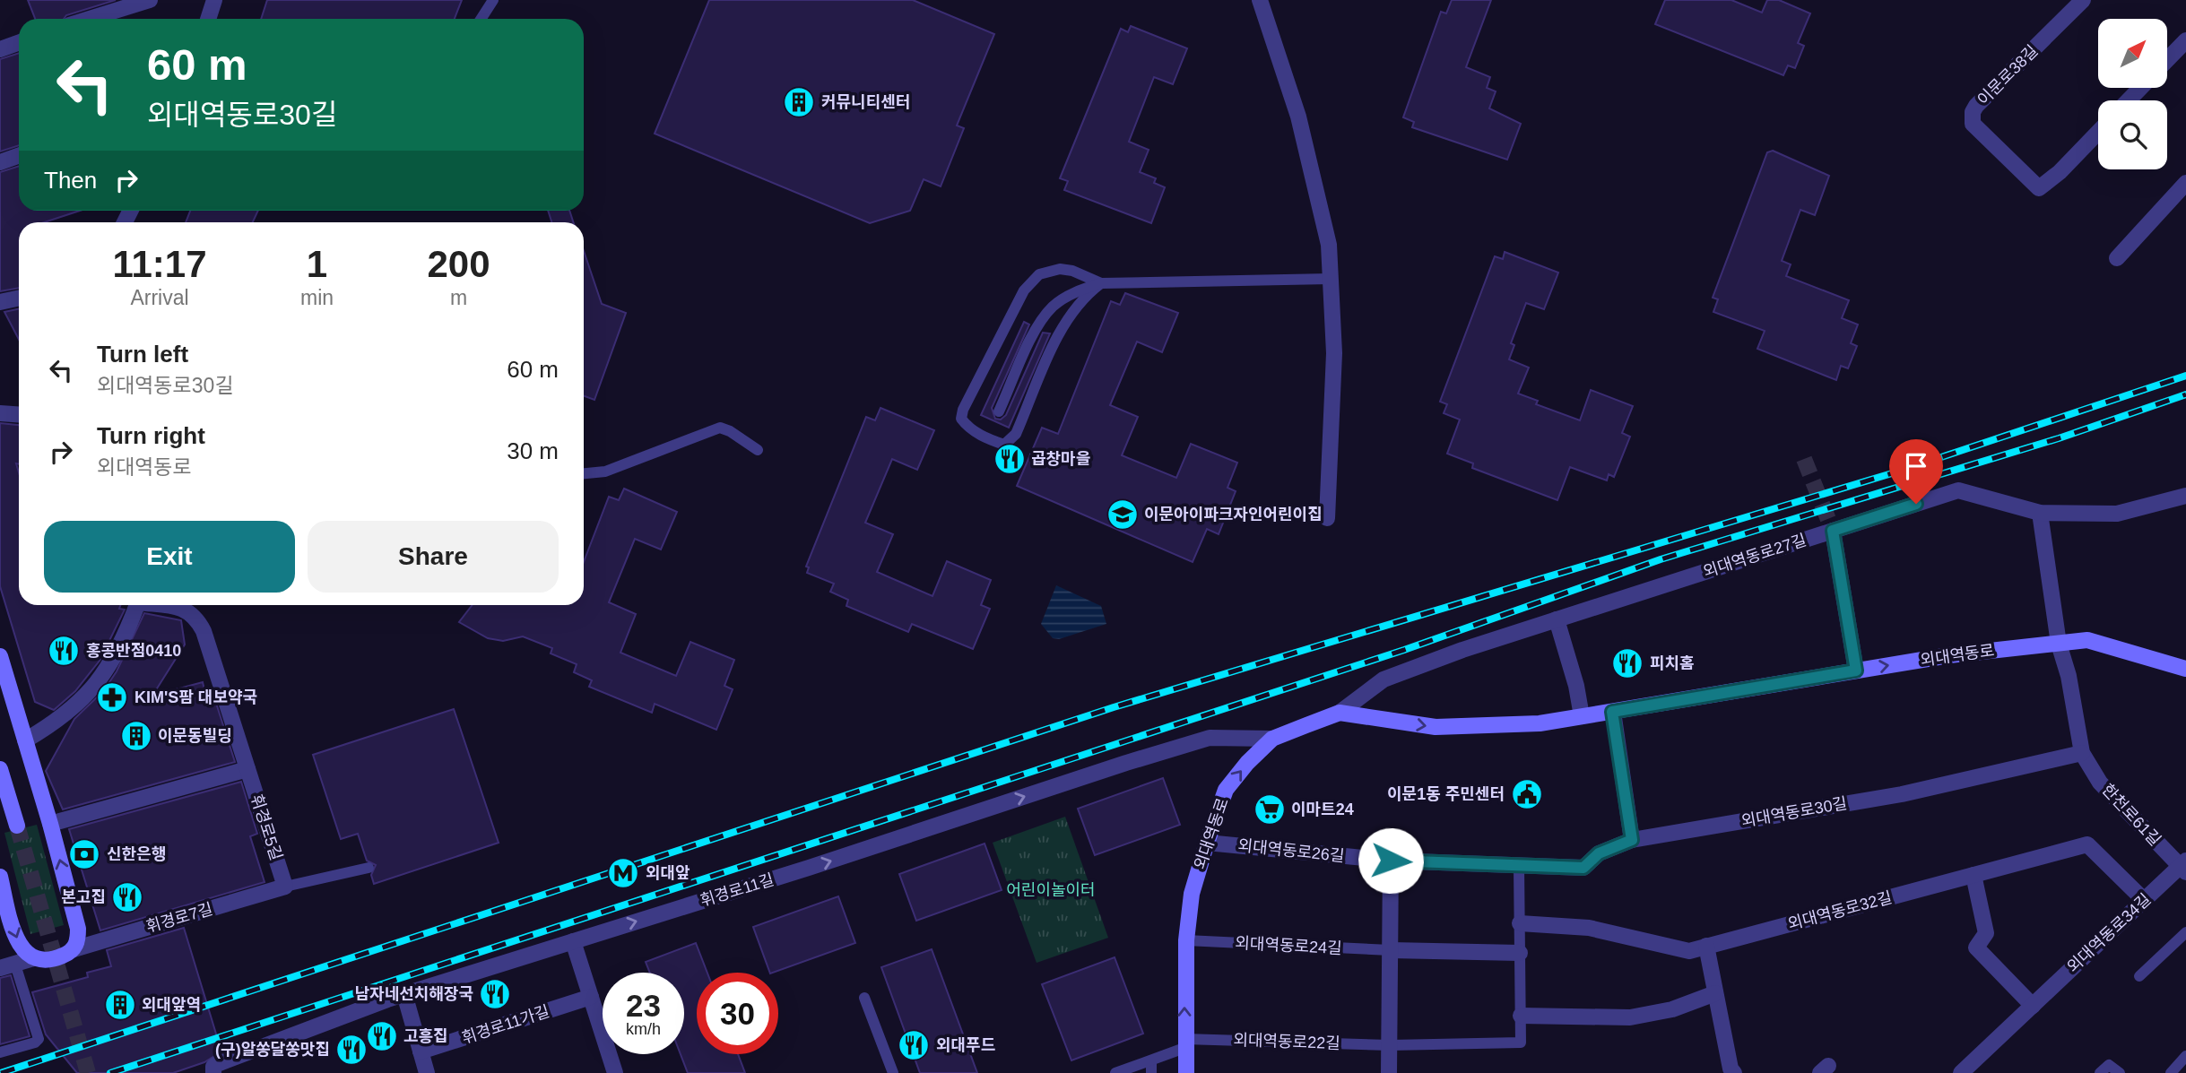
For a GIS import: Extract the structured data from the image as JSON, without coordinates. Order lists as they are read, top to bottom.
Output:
{
  "streets": {
    "street": [
      "이문로38길",
      "외대역동로27길",
      "외대역동로",
      "외대역동로30길",
      "한천로61길",
      "휘경로5길",
      "외대역동로26길",
      "휘경로11길",
      "외대역동로32길",
      "휘경로7길",
      "외대역동로34길",
      "외대역동로24길",
      "휘경로11가길"
    ],
    "lane": ["외대역동로22길"]
  },
  "crossings": [
    ["외대역동로27길", "외대역동로"],
    ["외대역동로", "외대역동로26길"],
    ["외대역동로", "휘경로11길"],
    ["외대역동로", "외대역동로24길"],
    ["외대역동로", "외대역동로22길"],
    ["외대역동로30길", "한천로61길"],
    ["외대역동로30길", "외대역동로26길"],
    ["한천로61길", "외대역동로34길"],
    ["휘경로5길", "휘경로7길"],
    ["외대역동로26길", "외대역동로22길"],
    ["외대역동로32길", "외대역동로34길"],
    ["외대역동로32길", "외대역동로22길"],
    ["외대역동로24길", "외대역동로22길"]
  ],
  "one_way": ["외대역동로", "휘경로11길"],
  "parks": ["어린이놀이터"],
  "places": {
    "building": ["커뮤니티센터", "이문동빌딩", "외대앞역"],
    "restaurant": [
      "곱창마을",
      "홍콩반점0410",
      "피치홈",
      "본고집",
      "남자네선치해장국",
      "고흥집",
      "외대푸드",
      "(구)알쏭달쏭맛집"
    ],
    "school or university": ["이문아이파크자인어린이집"],
    "pharmacy": ["KIM'S팜 대보약국"],
    "public building": ["이문1동 주민센터"],
    "supermarket": ["이마트24"],
    "bank": ["신한은행"],
    "metro station": ["외대앞"]
  },
  "north": "top right",
  "page": {
    "turn": ["60 m", "외대역동로30길"],
    "then": "Then",
    "eta": [
      "11:17",
      "Arrival",
      "1",
      "min",
      "200",
      "m"
    ],
    "list": [
      {
        "name": "Turn left",
        "note": "외대역동로30길",
        "value": "60 m"
      },
      {
        "name": "Turn right",
        "note": "외대역동로",
        "value": "30 m"
      }
    ],
    "buttons": ["Exit", "Share"],
    "speed": "23 km/h",
    "limit": "30"
  }
}
